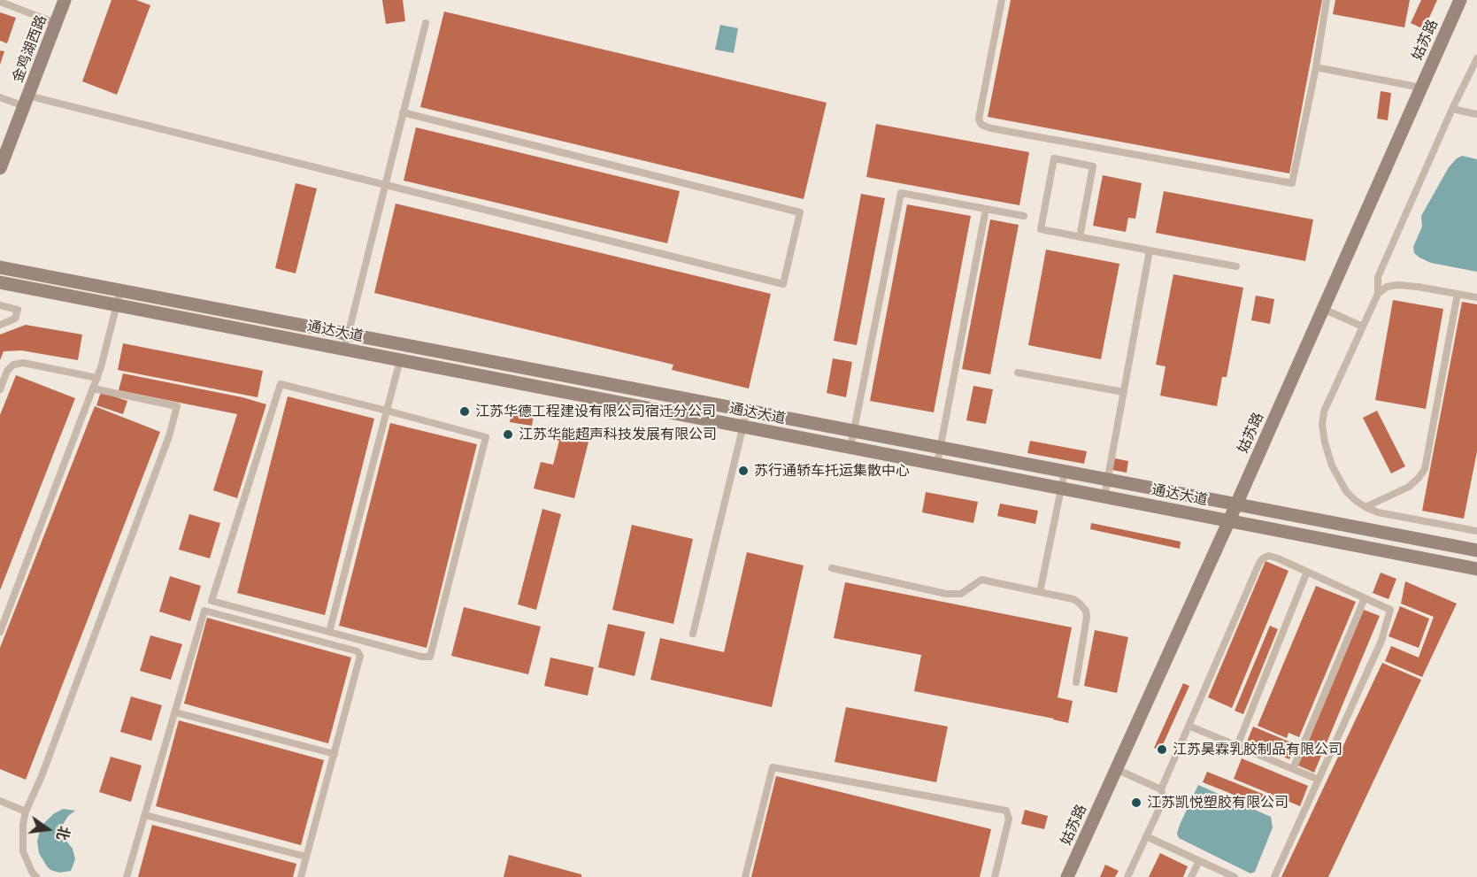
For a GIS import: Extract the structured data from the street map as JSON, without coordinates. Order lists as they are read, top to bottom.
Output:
{
  "streets": {
    "main road": ["姑苏路", "金鸡湖西路", "通达大道"]
  },
  "crossings": [
    ["姑苏路", "通达大道"]
  ],
  "places": [
    "江苏华德工程建设有限公司宿迁分公司",
    "江苏华能超声科技发展有限公司",
    "苏行通轿车托运集散中心",
    "江苏昊霖乳胶制品有限公司",
    "江苏凯悦塑胶有限公司"
  ],
  "north": "right"
}
